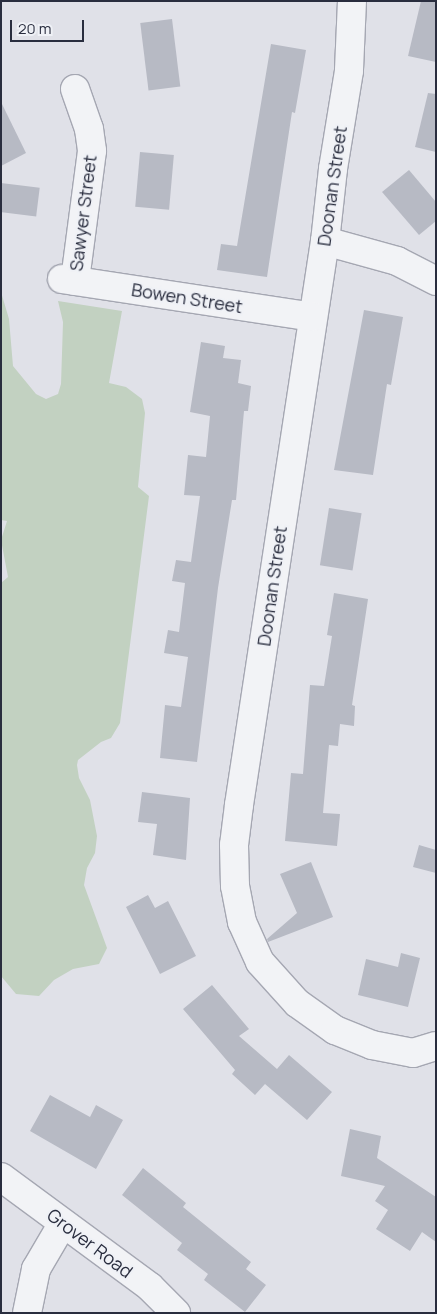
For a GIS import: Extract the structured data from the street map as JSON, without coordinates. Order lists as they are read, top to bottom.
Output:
{
  "streets": {
    "street": [
      "Doonan Street",
      "Sawyer Street",
      "Bowen Street",
      "Grover Road"
    ]
  },
  "crossings": [
    ["Doonan Street", "Bowen Street"],
    ["Sawyer Street", "Bowen Street"]
  ],
  "scale_bar": "20 m"
}
